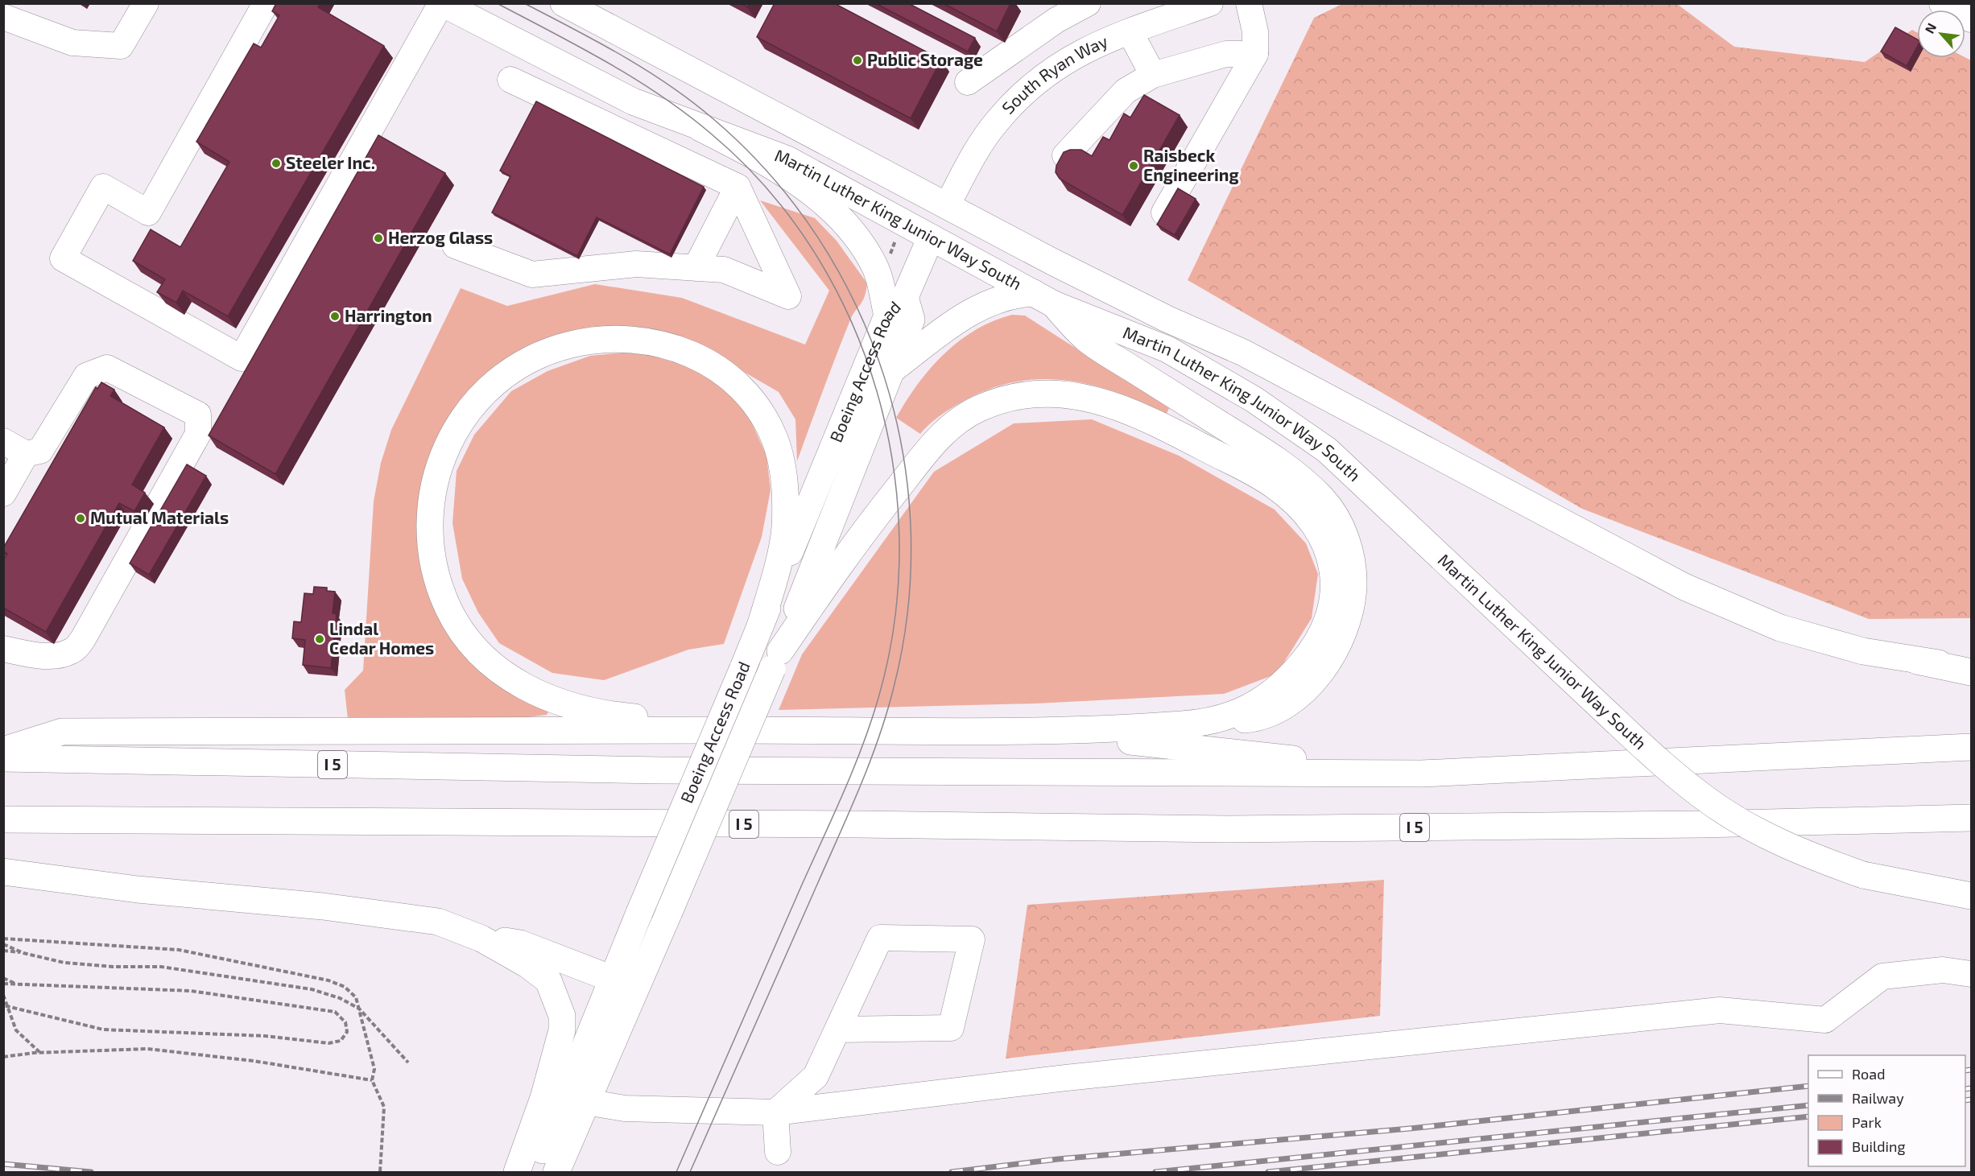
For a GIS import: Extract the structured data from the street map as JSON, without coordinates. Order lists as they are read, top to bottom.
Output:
{
  "streets": {
    "main road": ["Martin Luther King Junior Way South", "Boeing Access Road", "I 5"],
    "street": ["South Ryan Way"]
  },
  "crossings": [
    ["South Ryan Way", "Martin Luther King Junior Way South"],
    ["South Ryan Way", "Boeing Access Road"],
    ["Martin Luther King Junior Way South", "Boeing Access Road"]
  ],
  "places": [
    "Public Storage",
    "Steeler Inc.",
    "Raisbeck Engineering",
    "Herzog Glass",
    "Harrington",
    "Mutual Materials",
    "Lindal Cedar Homes"
  ],
  "legend": [
    "Road",
    "Railway",
    "Park",
    "Building"
  ],
  "north": "top left"
}
